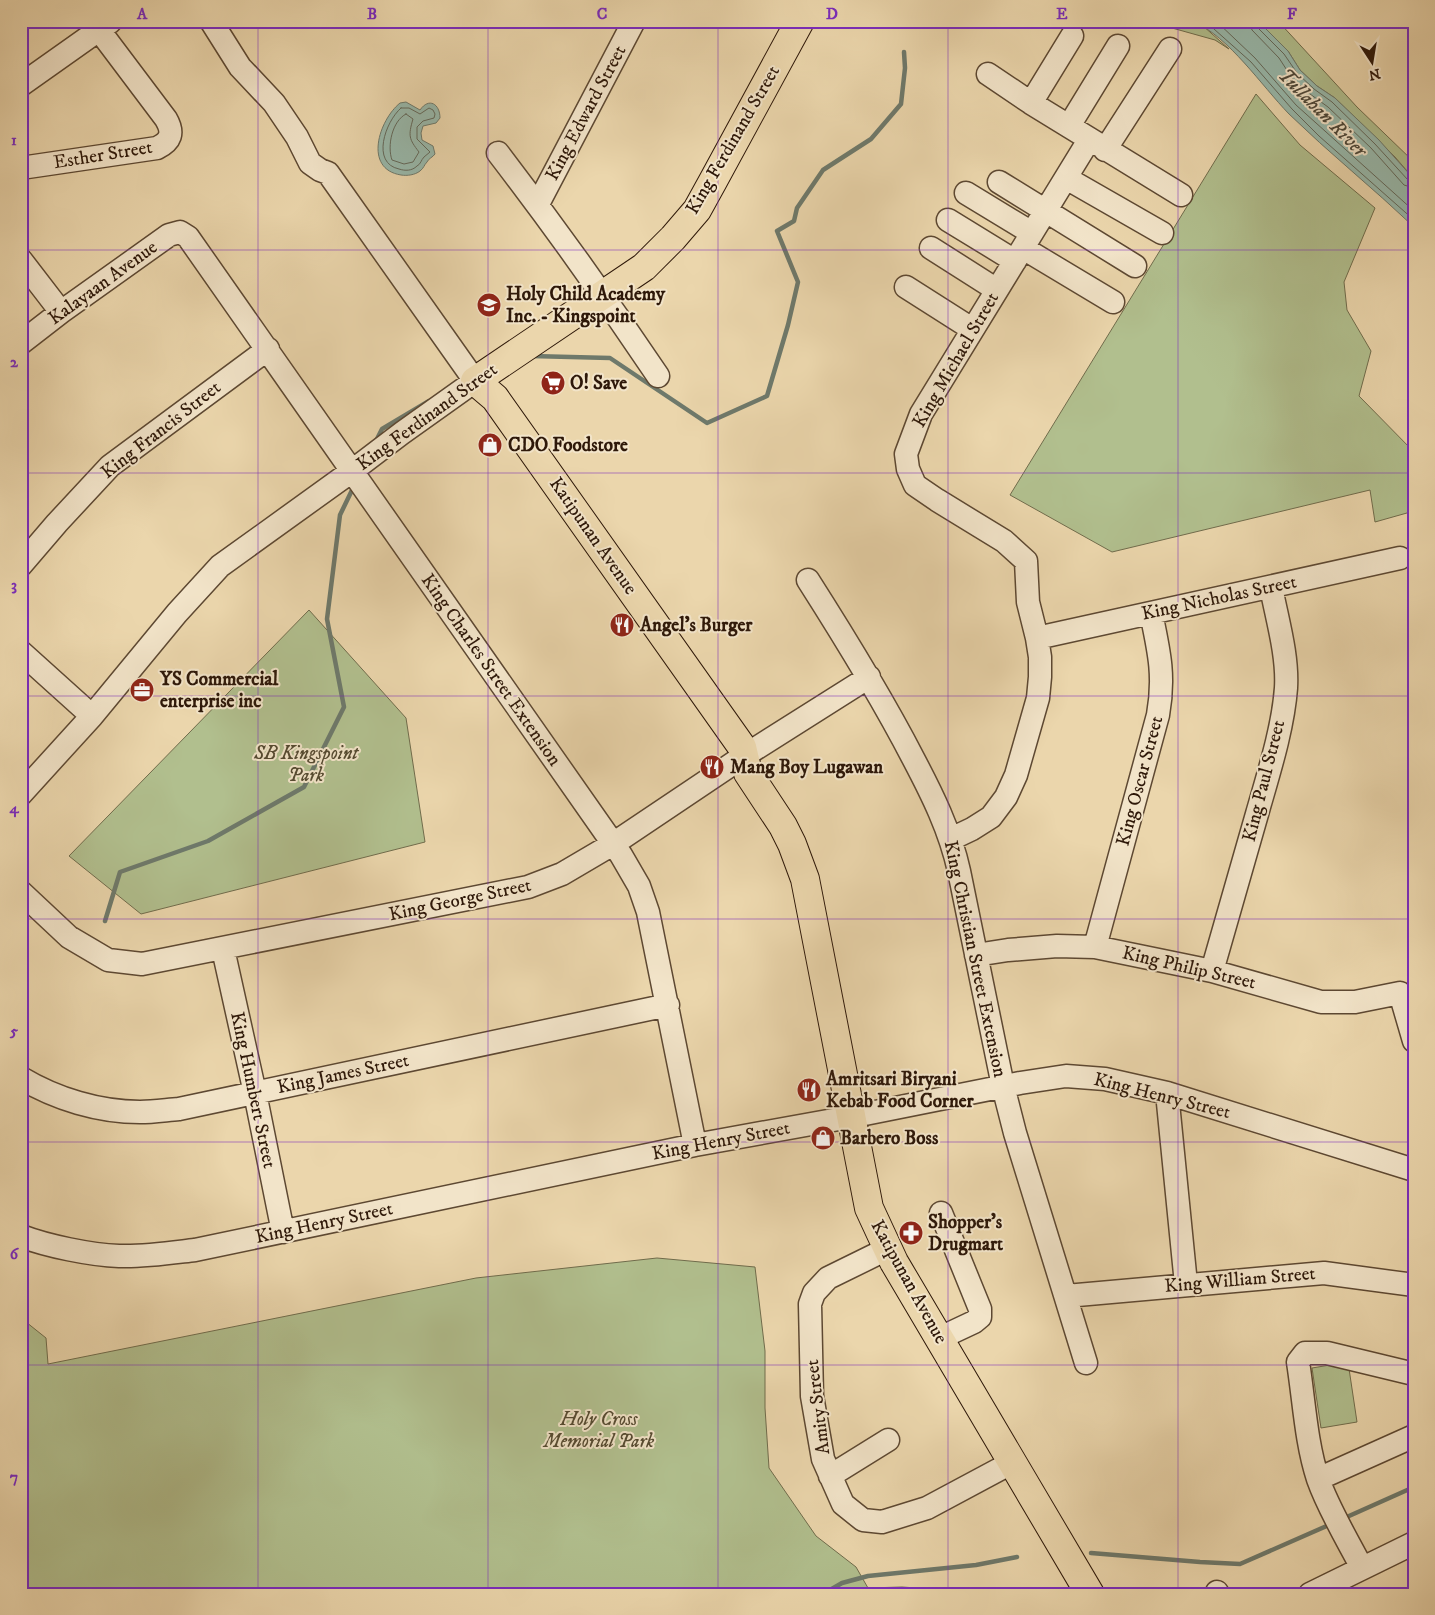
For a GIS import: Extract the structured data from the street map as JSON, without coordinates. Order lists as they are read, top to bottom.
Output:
{
  "streets": {
    "main road": ["King Ferdinand Street", "Katipunan Avenue"],
    "street": [
      "King Edward Street",
      "Esther Street",
      "Kalayaan Avenue",
      "King Michael Street",
      "King Francis Street",
      "King Nicholas Street",
      "King Charles Street Extension",
      "King Oscar Street",
      "King Paul Street",
      "King George Street",
      "King Christian Street Extension",
      "King Philip Street",
      "King James Street",
      "King Humbert Street",
      "King Henry Street",
      "King William Street",
      "Amity Street"
    ]
  },
  "crossings": [
    ["King Ferdinand Street", "Katipunan Avenue"],
    ["King Ferdinand Street", "King Charles Street Extension"],
    ["Kalayaan Avenue", "King Charles Street Extension"],
    ["King Michael Street", "King Nicholas Street"],
    ["King Michael Street", "King Christian Street Extension"],
    ["King Francis Street", "King Charles Street Extension"],
    ["Katipunan Avenue", "King George Street"],
    ["Katipunan Avenue", "King Henry Street"],
    ["Katipunan Avenue", "Amity Street"],
    ["King Nicholas Street", "King Oscar Street"],
    ["King Nicholas Street", "King Paul Street"],
    ["King Charles Street Extension", "King George Street"],
    ["King Charles Street Extension", "King James Street"],
    ["King Charles Street Extension", "King Henry Street"],
    ["King Oscar Street", "King Philip Street"],
    ["King Paul Street", "King Philip Street"],
    ["King George Street", "King Christian Street Extension"],
    ["King George Street", "King Humbert Street"],
    ["King Christian Street Extension", "King Philip Street"],
    ["King Christian Street Extension", "King Henry Street"],
    ["King Christian Street Extension", "King William Street"],
    ["King James Street", "King Humbert Street"],
    ["King Humbert Street", "King Henry Street"]
  ],
  "water": ["Tullahan River"],
  "parks": ["SB Kingspoint Park", "Holy Cross Memorial Park"],
  "places": {
    "school or university": ["Holy Child Academy Inc. - Kingspoint"],
    "supermarket": ["O! Save"],
    "shop": ["CDO Foodstore", "Barbero Boss"],
    "restaurant": ["Angel's Burger", "Mang Boy Lugawan", "Amritsari Biryani Kebab Food Corner"],
    "office": ["YS Commercial enterprise inc"],
    "pharmacy": ["Shopper's Drugmart"]
  },
  "north": "bottom",
  "grid": {
    "columns": [
      "A",
      "B",
      "C",
      "D",
      "E",
      "F"
    ],
    "rows": [
      "1",
      "2",
      "3",
      "4",
      "5",
      "6",
      "7"
    ]
  }
}
